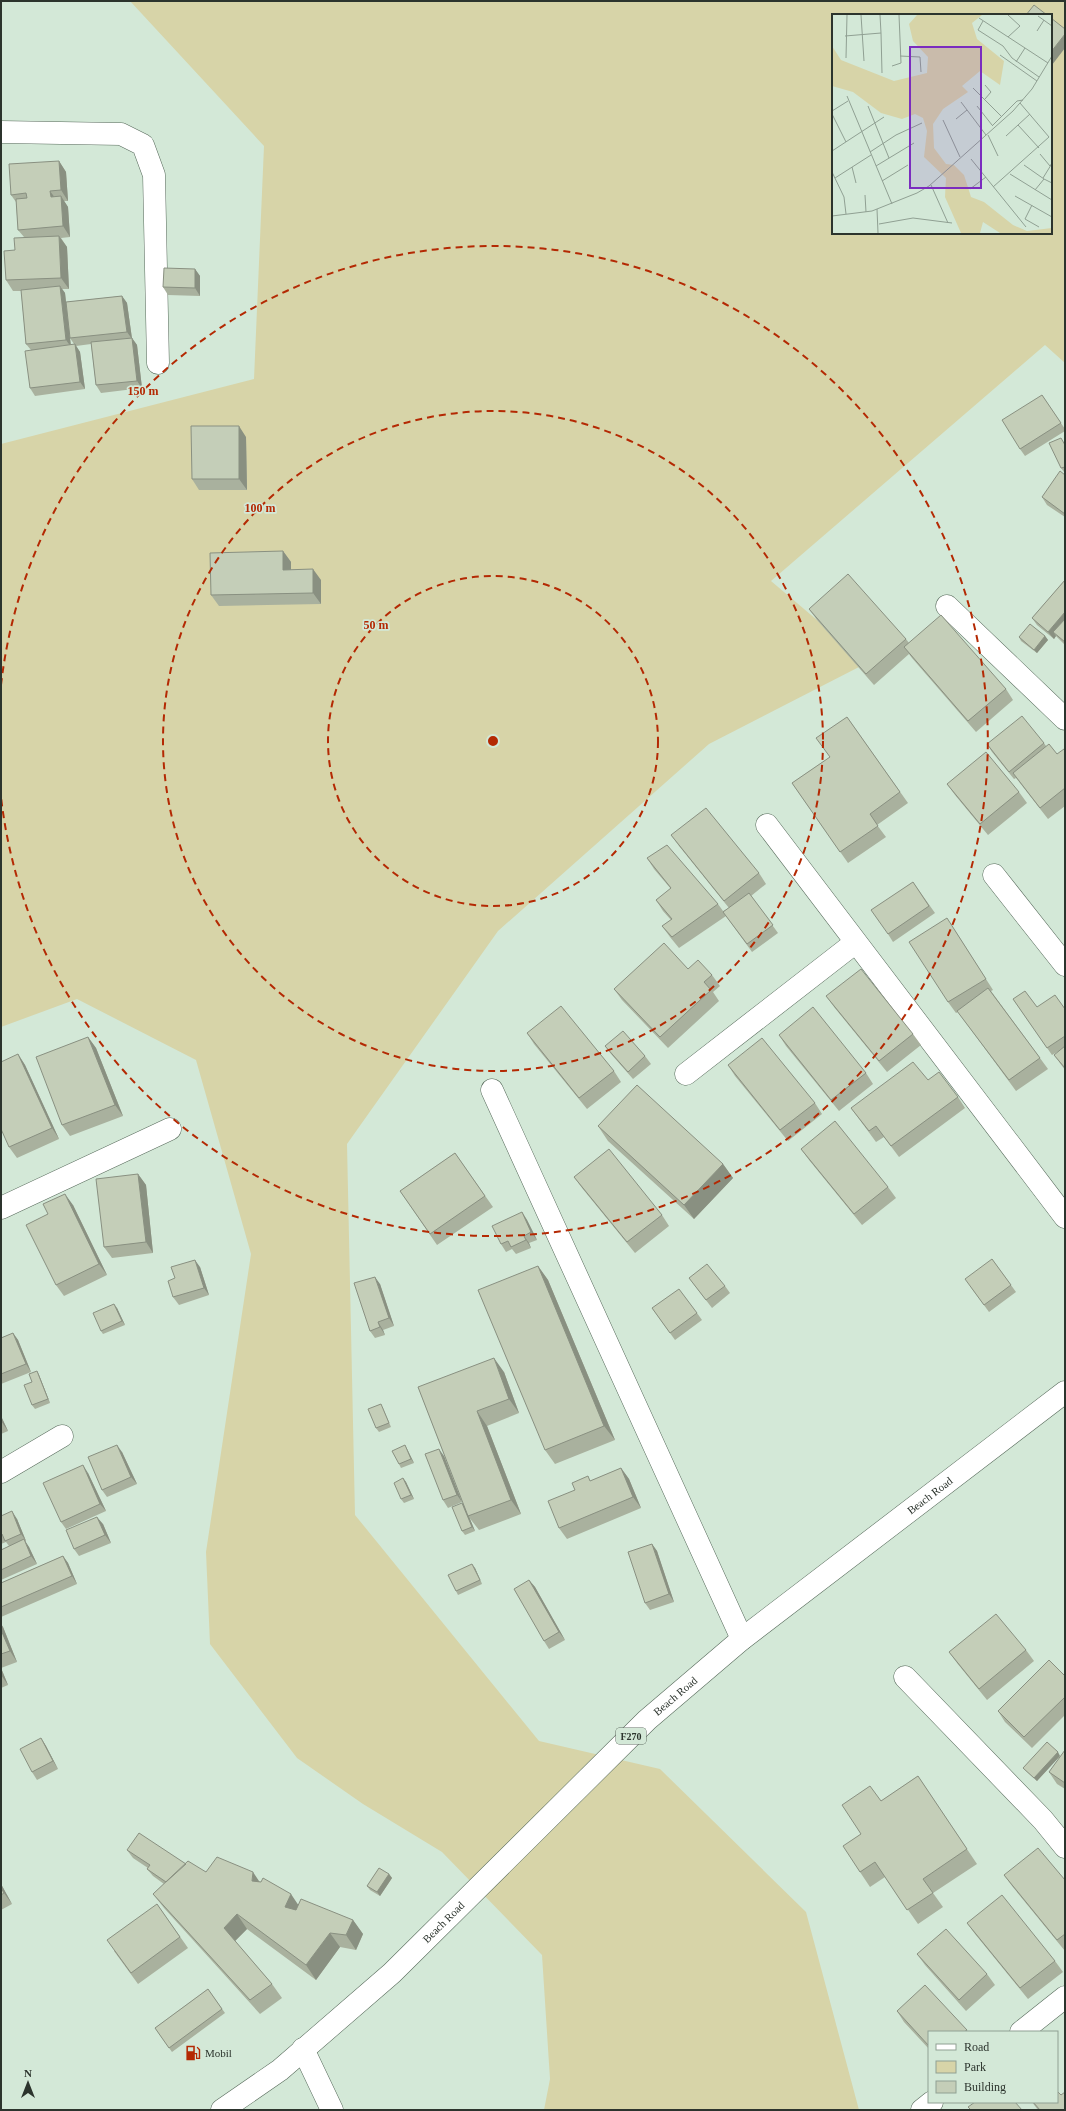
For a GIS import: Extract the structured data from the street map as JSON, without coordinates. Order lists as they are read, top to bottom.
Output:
{
  "streets": {
    "street": ["Beach Road", "F270"]
  },
  "places": {
    "fuel station": ["Mobil"]
  },
  "legend": ["Road", "Park", "Building"],
  "north": "top",
  "rings": ["150 m", "100 m", "50 m"]
}
